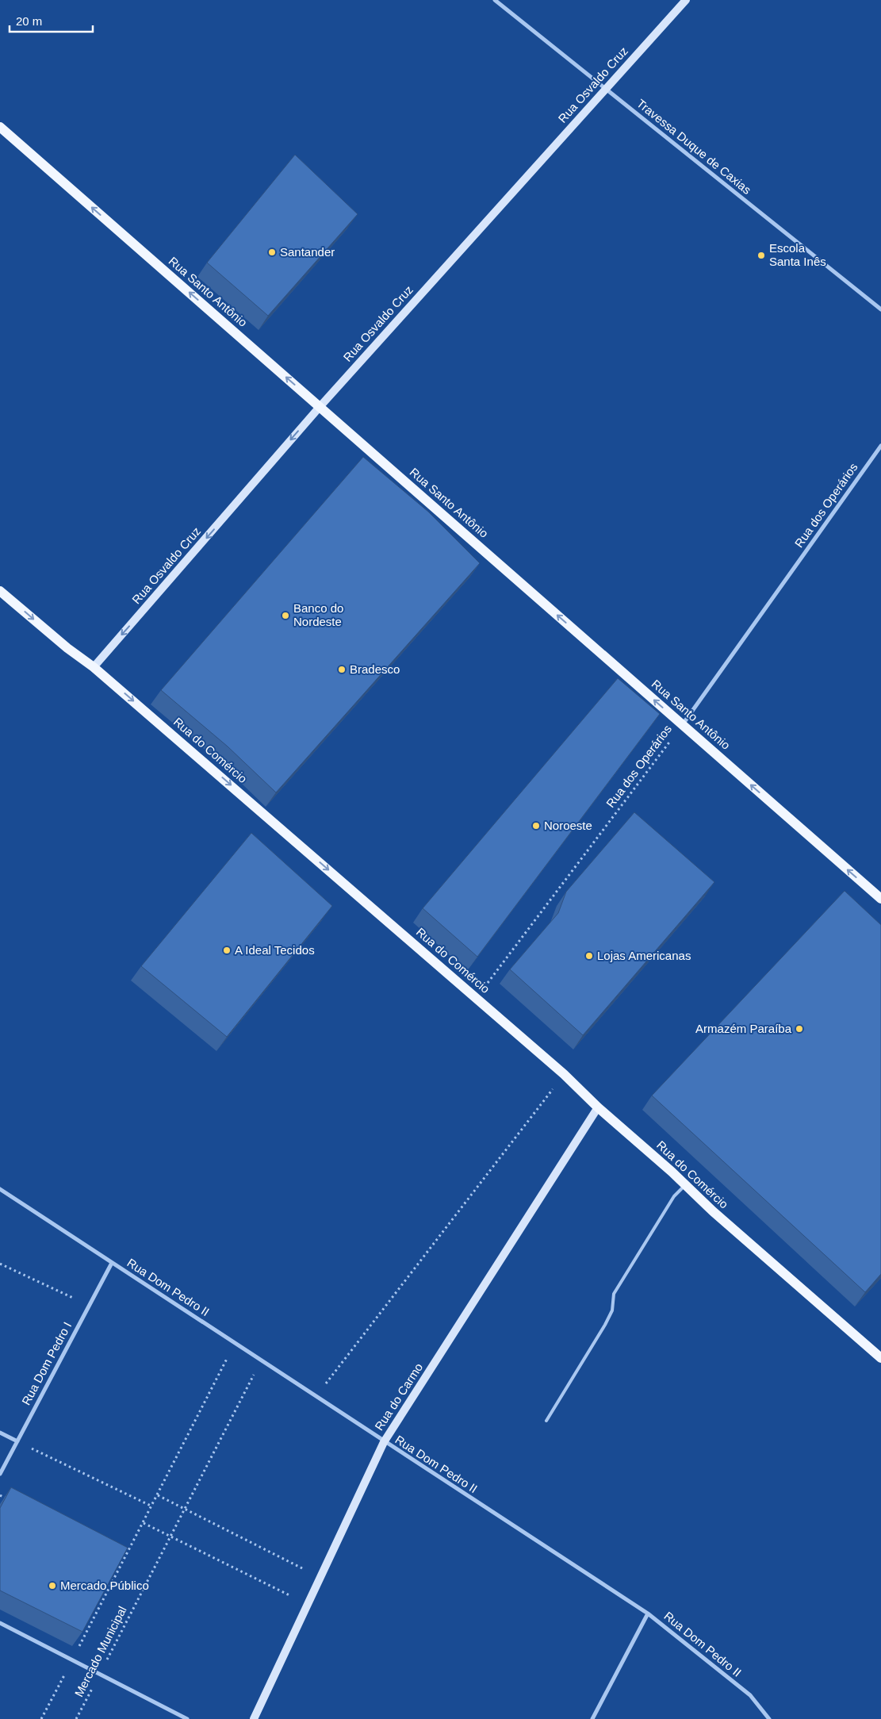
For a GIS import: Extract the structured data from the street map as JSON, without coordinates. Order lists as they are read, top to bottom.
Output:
{
  "streets": {
    "main road": ["Rua Santo Antônio", "Rua do Comércio"],
    "street": [
      "Rua Osvaldo Cruz",
      "Travessa Duque de Caxias",
      "Rua dos Operários",
      "Rua Dom Pedro II",
      "Rua Dom Pedro I",
      "Rua do Carmo"
    ],
    "path": ["Mercado Municipal"]
  },
  "crossings": [
    ["Rua Osvaldo Cruz", "Travessa Duque de Caxias"],
    ["Rua Osvaldo Cruz", "Rua Santo Antônio"],
    ["Rua Osvaldo Cruz", "Rua do Comércio"],
    ["Rua Santo Antônio", "Rua dos Operários"],
    ["Rua dos Operários", "Rua do Comércio"],
    ["Rua do Comércio", "Rua do Carmo"],
    ["Rua Dom Pedro II", "Rua Dom Pedro I"],
    ["Rua Dom Pedro II", "Rua do Carmo"],
    ["Rua Dom Pedro II", "Mercado Municipal"]
  ],
  "one_way": ["Rua Osvaldo Cruz", "Rua Santo Antônio", "Rua do Comércio"],
  "places": [
    "Santander",
    "Escola Santa Inês",
    "Banco do Nordeste",
    "Bradesco",
    "Noroeste",
    "A Ideal Tecidos",
    "Lojas Americanas",
    "Armazém Paraíba",
    "Mercado Público"
  ],
  "scale_bar": "20 m"
}
